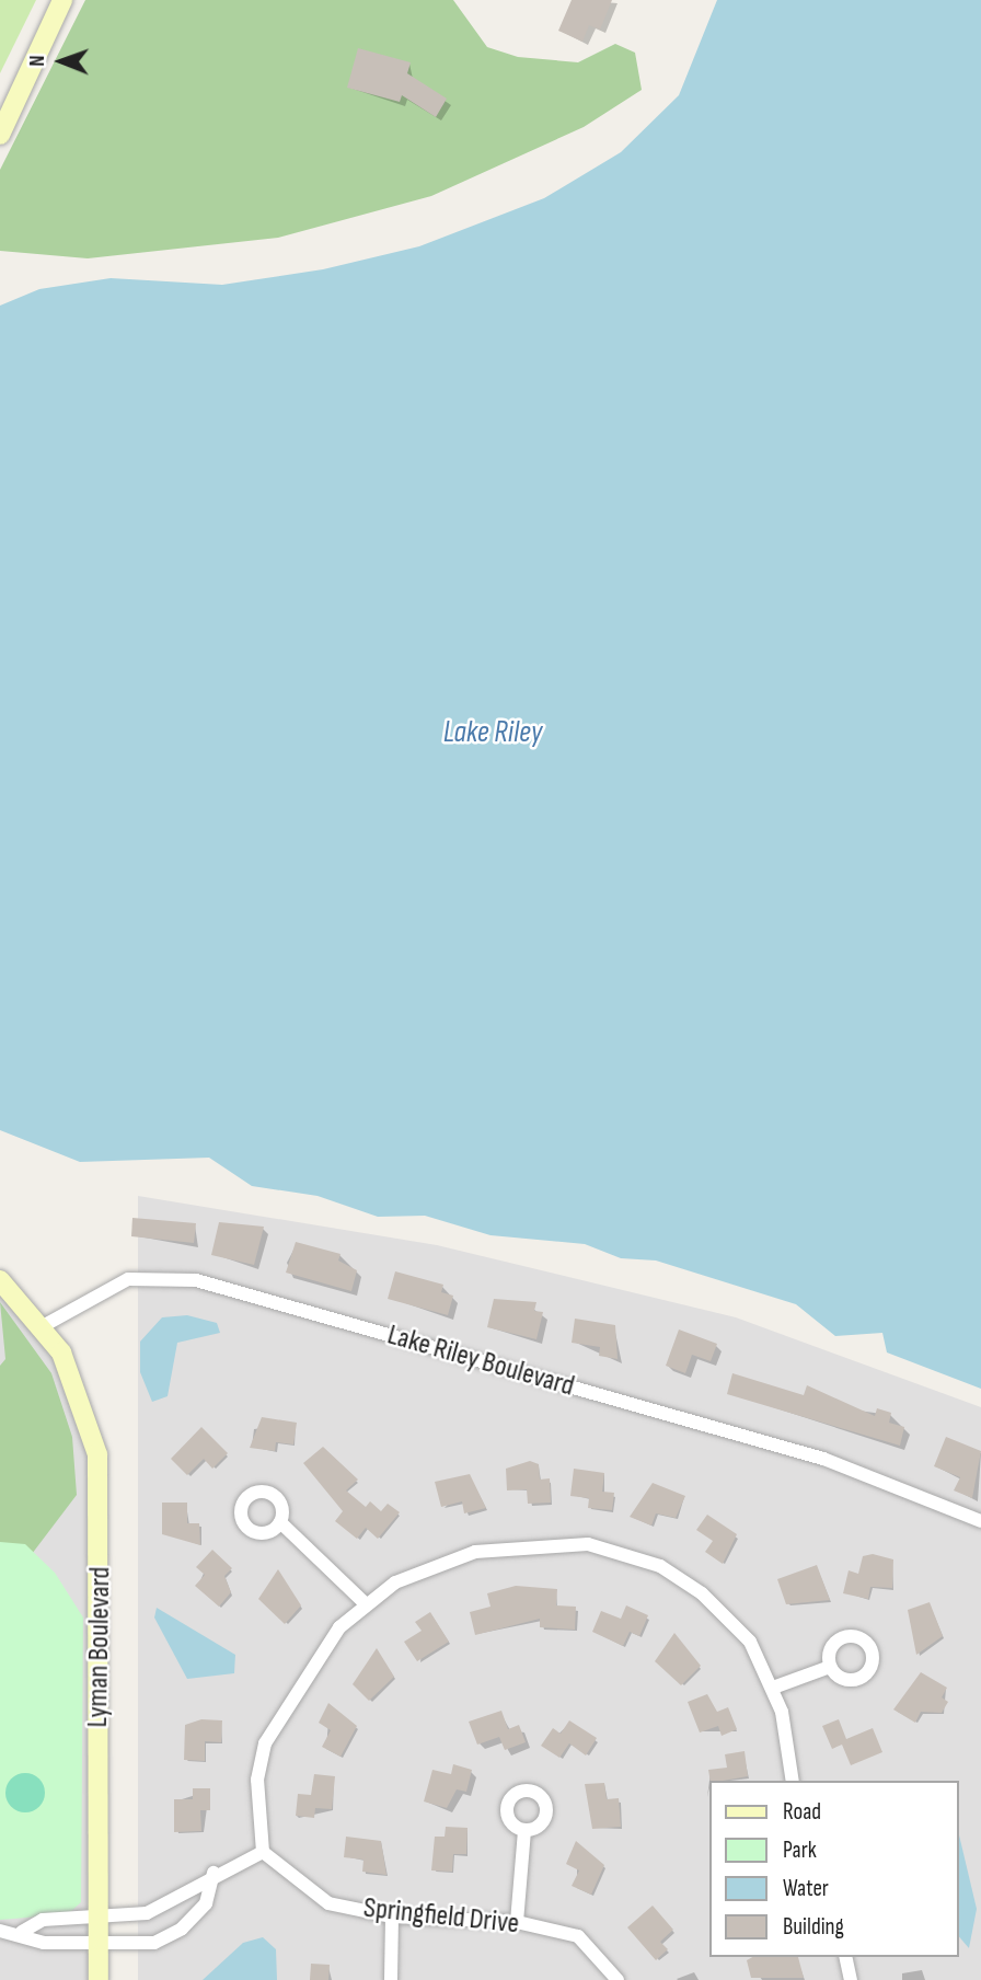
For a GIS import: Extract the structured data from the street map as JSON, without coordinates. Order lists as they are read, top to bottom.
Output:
{
  "streets": {
    "street": ["Lake Riley Boulevard", "Lyman Boulevard", "Springfield Drive"]
  },
  "crossings": [
    ["Lake Riley Boulevard", "Lyman Boulevard"]
  ],
  "water": ["Lake Riley"],
  "legend": [
    "Road",
    "Park",
    "Water",
    "Building"
  ],
  "north": "left"
}
